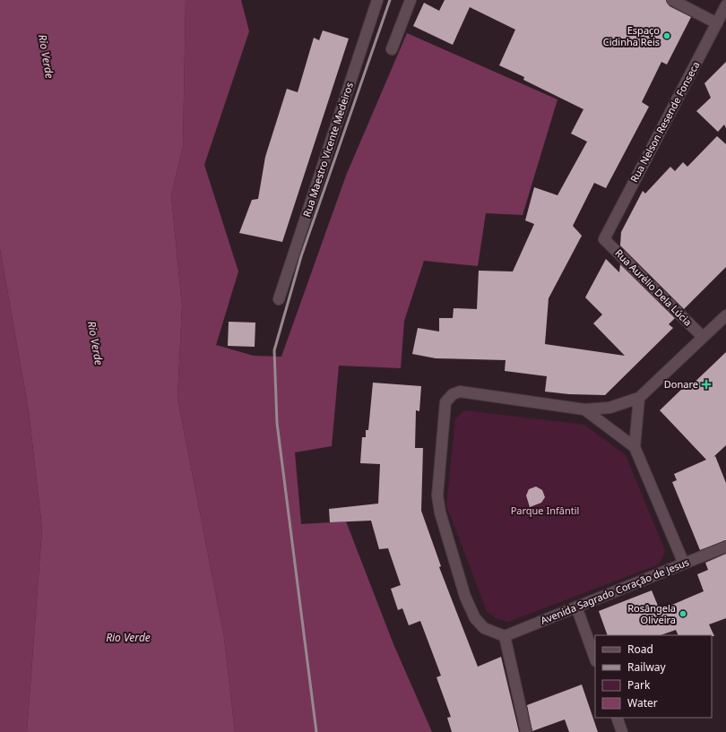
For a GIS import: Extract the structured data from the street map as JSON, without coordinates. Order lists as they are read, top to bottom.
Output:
{
  "streets": {
    "street": [
      "Rua Nelson Resende Fonseca",
      "Rua Maestro Vicente Medeiros",
      "Rua Aurélio Dela Lúcia",
      "Avenida Sagrado Coração de Jesus"
    ]
  },
  "crossings": [
    ["Rua Nelson Resende Fonseca", "Rua Aurélio Dela Lúcia"]
  ],
  "water": ["Rio Verde"],
  "parks": ["Parque Infântil"],
  "places": {
    "other": ["Espaço Cidinha Reis", "Rosângela Oliveira"],
    "health": ["Donare"]
  },
  "legend": [
    "Road",
    "Railway",
    "Park",
    "Water"
  ]
}
